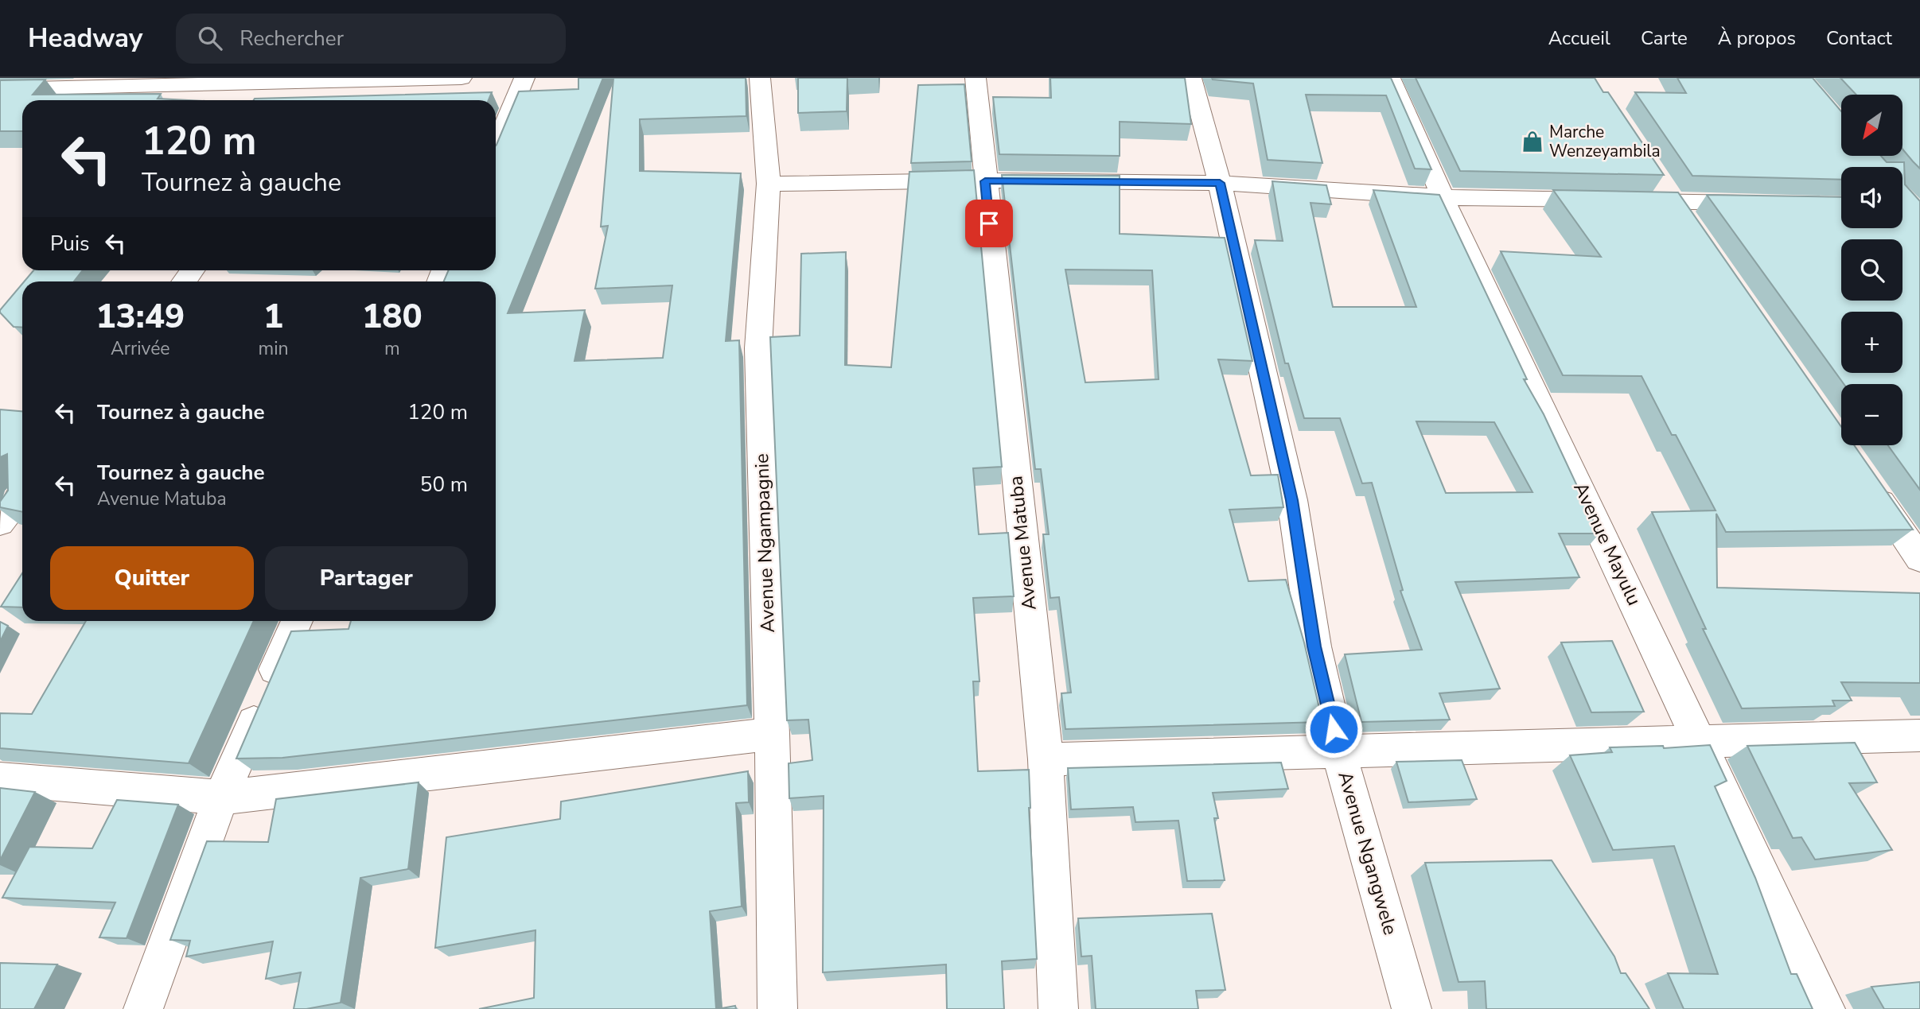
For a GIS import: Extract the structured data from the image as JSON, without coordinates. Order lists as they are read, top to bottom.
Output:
{
  "streets": {
    "street": [
      "Avenue Ngampagnie",
      "Avenue Matuba",
      "Avenue Mayulu",
      "Avenue Ngangwele"
    ]
  },
  "places": {
    "shop": ["Marche Wenzeyambila"]
  },
  "north": "bottom left",
  "page": {
    "header": "Headway",
    "search": "Rechercher",
    "nav": [
      "Accueil",
      "Carte",
      "À propos",
      "Contact"
    ],
    "map_buttons": ["+", "−"],
    "turn": ["120 m", "Tournez à gauche"],
    "then": "Puis",
    "eta": [
      "13:49",
      "Arrivée",
      "1",
      "min",
      "180",
      "m"
    ],
    "list": [
      {
        "name": "Tournez à gauche",
        "value": "120 m"
      },
      {
        "name": "Tournez à gauche",
        "note": "Avenue Matuba",
        "value": "50 m"
      }
    ],
    "buttons": ["Quitter", "Partager"]
  }
}
